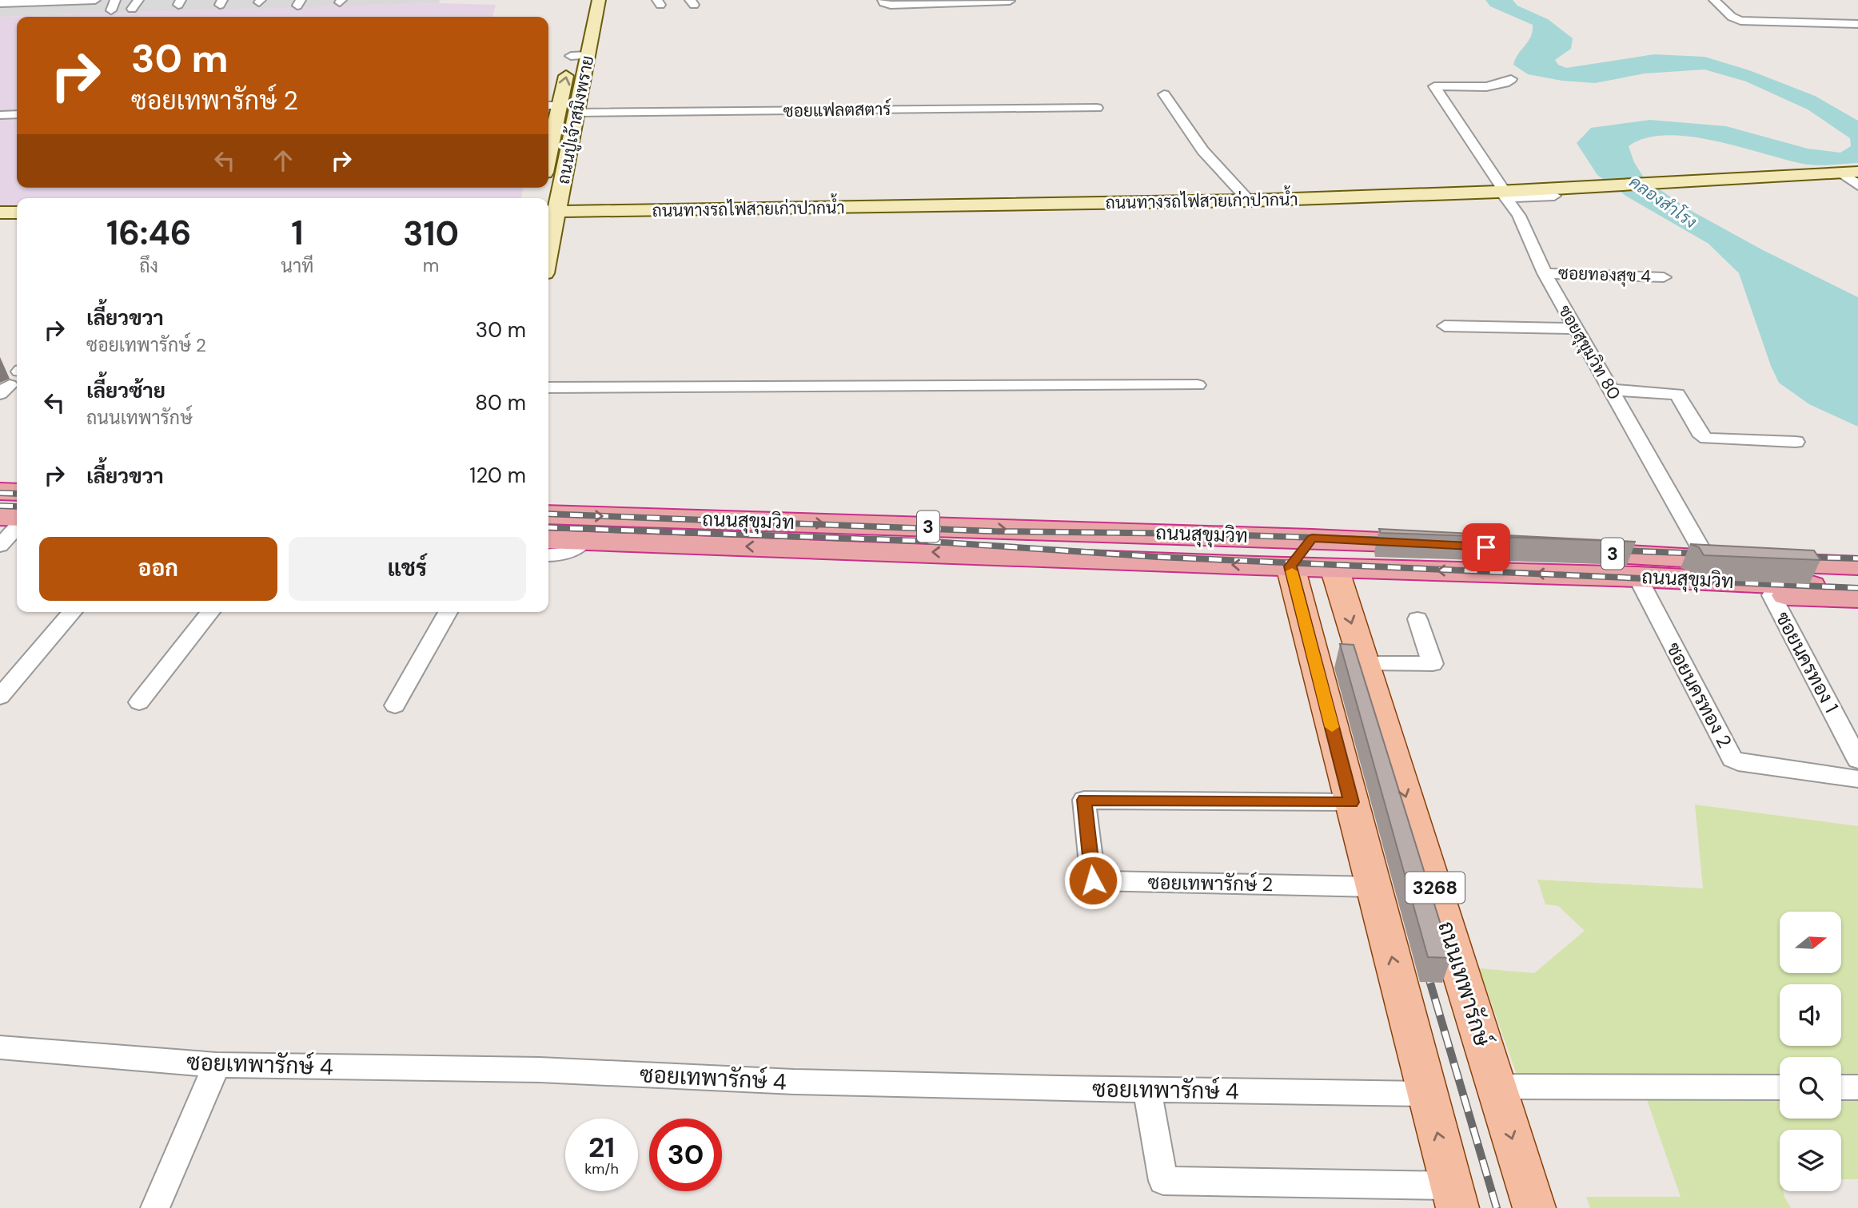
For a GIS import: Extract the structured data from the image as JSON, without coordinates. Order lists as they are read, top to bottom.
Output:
{
  "streets": {
    "highway": ["ถนนสุขุมวิท", "3"],
    "main road": [
      "ถนนปู่เจ้าสมิงพราย",
      "ถนนทางรถไฟสายเก่าปากน้ำ",
      "3268",
      "ถนนเทพารักษ์"
    ],
    "street": [
      "ซอยแฟลตสตาร์",
      "ซอยทองสุข 4",
      "ซอยสุขุมวิท 80",
      "ซอยนครทอง 1",
      "ซอยนครทอง 2",
      "ซอยเทพารักษ์ 2",
      "ซอยเทพารักษ์ 4"
    ]
  },
  "crossings": [
    ["ซอยแฟลตสตาร์", "ถนนปู่เจ้าสมิงพราย"],
    ["ถนนปู่เจ้าสมิงพราย", "ถนนทางรถไฟสายเก่าปากน้ำ"],
    ["ถนนทางรถไฟสายเก่าปากน้ำ", "ซอยสุขุมวิท 80"],
    ["ซอยทองสุข 4", "ซอยสุขุมวิท 80"],
    ["ถนนสุขุมวิท", "ซอยนครทอง 1"],
    ["ถนนสุขุมวิท", "ซอยนครทอง 2"],
    ["ถนนสุขุมวิท", "3268"],
    ["ถนนสุขุมวิท", "ถนนเทพารักษ์"],
    ["ซอยเทพารักษ์ 2", "3268"],
    ["3268", "ซอยเทพารักษ์ 4"]
  ],
  "water": ["คลองสำโรง"],
  "north": "right",
  "page": {
    "turn": ["30 m", "ซอยเทพารักษ์ 2"],
    "eta": [
      "16:46",
      "ถึง",
      "1",
      "นาที",
      "310",
      "m"
    ],
    "list": [
      {
        "name": "เลี้ยวขวา",
        "note": "ซอยเทพารักษ์ 2",
        "value": "30 m"
      },
      {
        "name": "เลี้ยวซ้าย",
        "note": "ถนนเทพารักษ์",
        "value": "80 m"
      },
      {
        "name": "เลี้ยวขวา",
        "value": "120 m"
      }
    ],
    "buttons": ["ออก", "แชร์"],
    "speed": "21 km/h",
    "limit": "30"
  }
}
